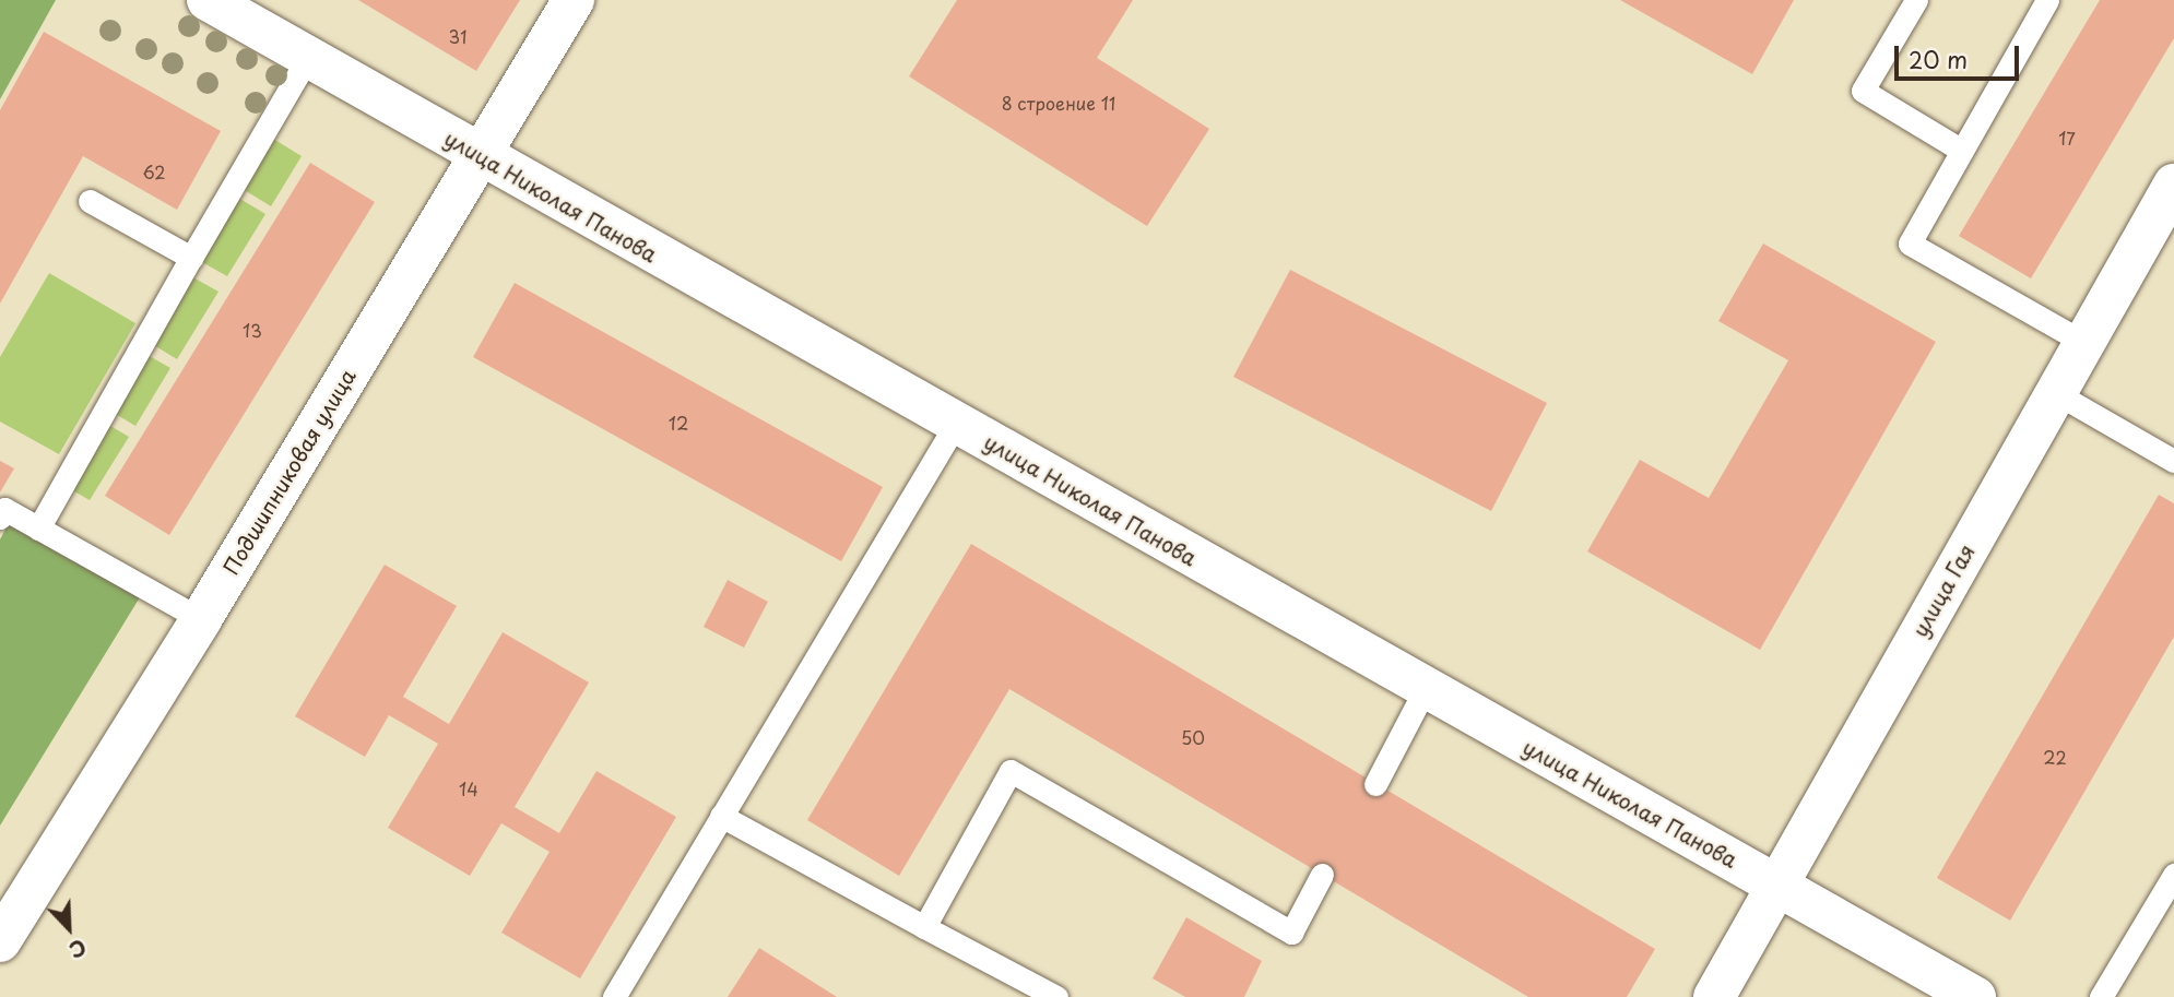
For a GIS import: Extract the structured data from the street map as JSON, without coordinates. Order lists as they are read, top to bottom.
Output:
{
  "streets": {
    "street": ["улица Николая Панова", "Подшипниковая улица", "улица Гая"]
  },
  "crossings": [
    ["улица Николая Панова", "Подшипниковая улица"],
    ["улица Николая Панова", "улица Гая"]
  ],
  "house_numbers": [
    "31",
    "8 строение 11",
    "17",
    "62",
    "13",
    "12",
    "50",
    "22",
    "14"
  ],
  "scale_bar": "20 m",
  "north": "bottom right"
}
